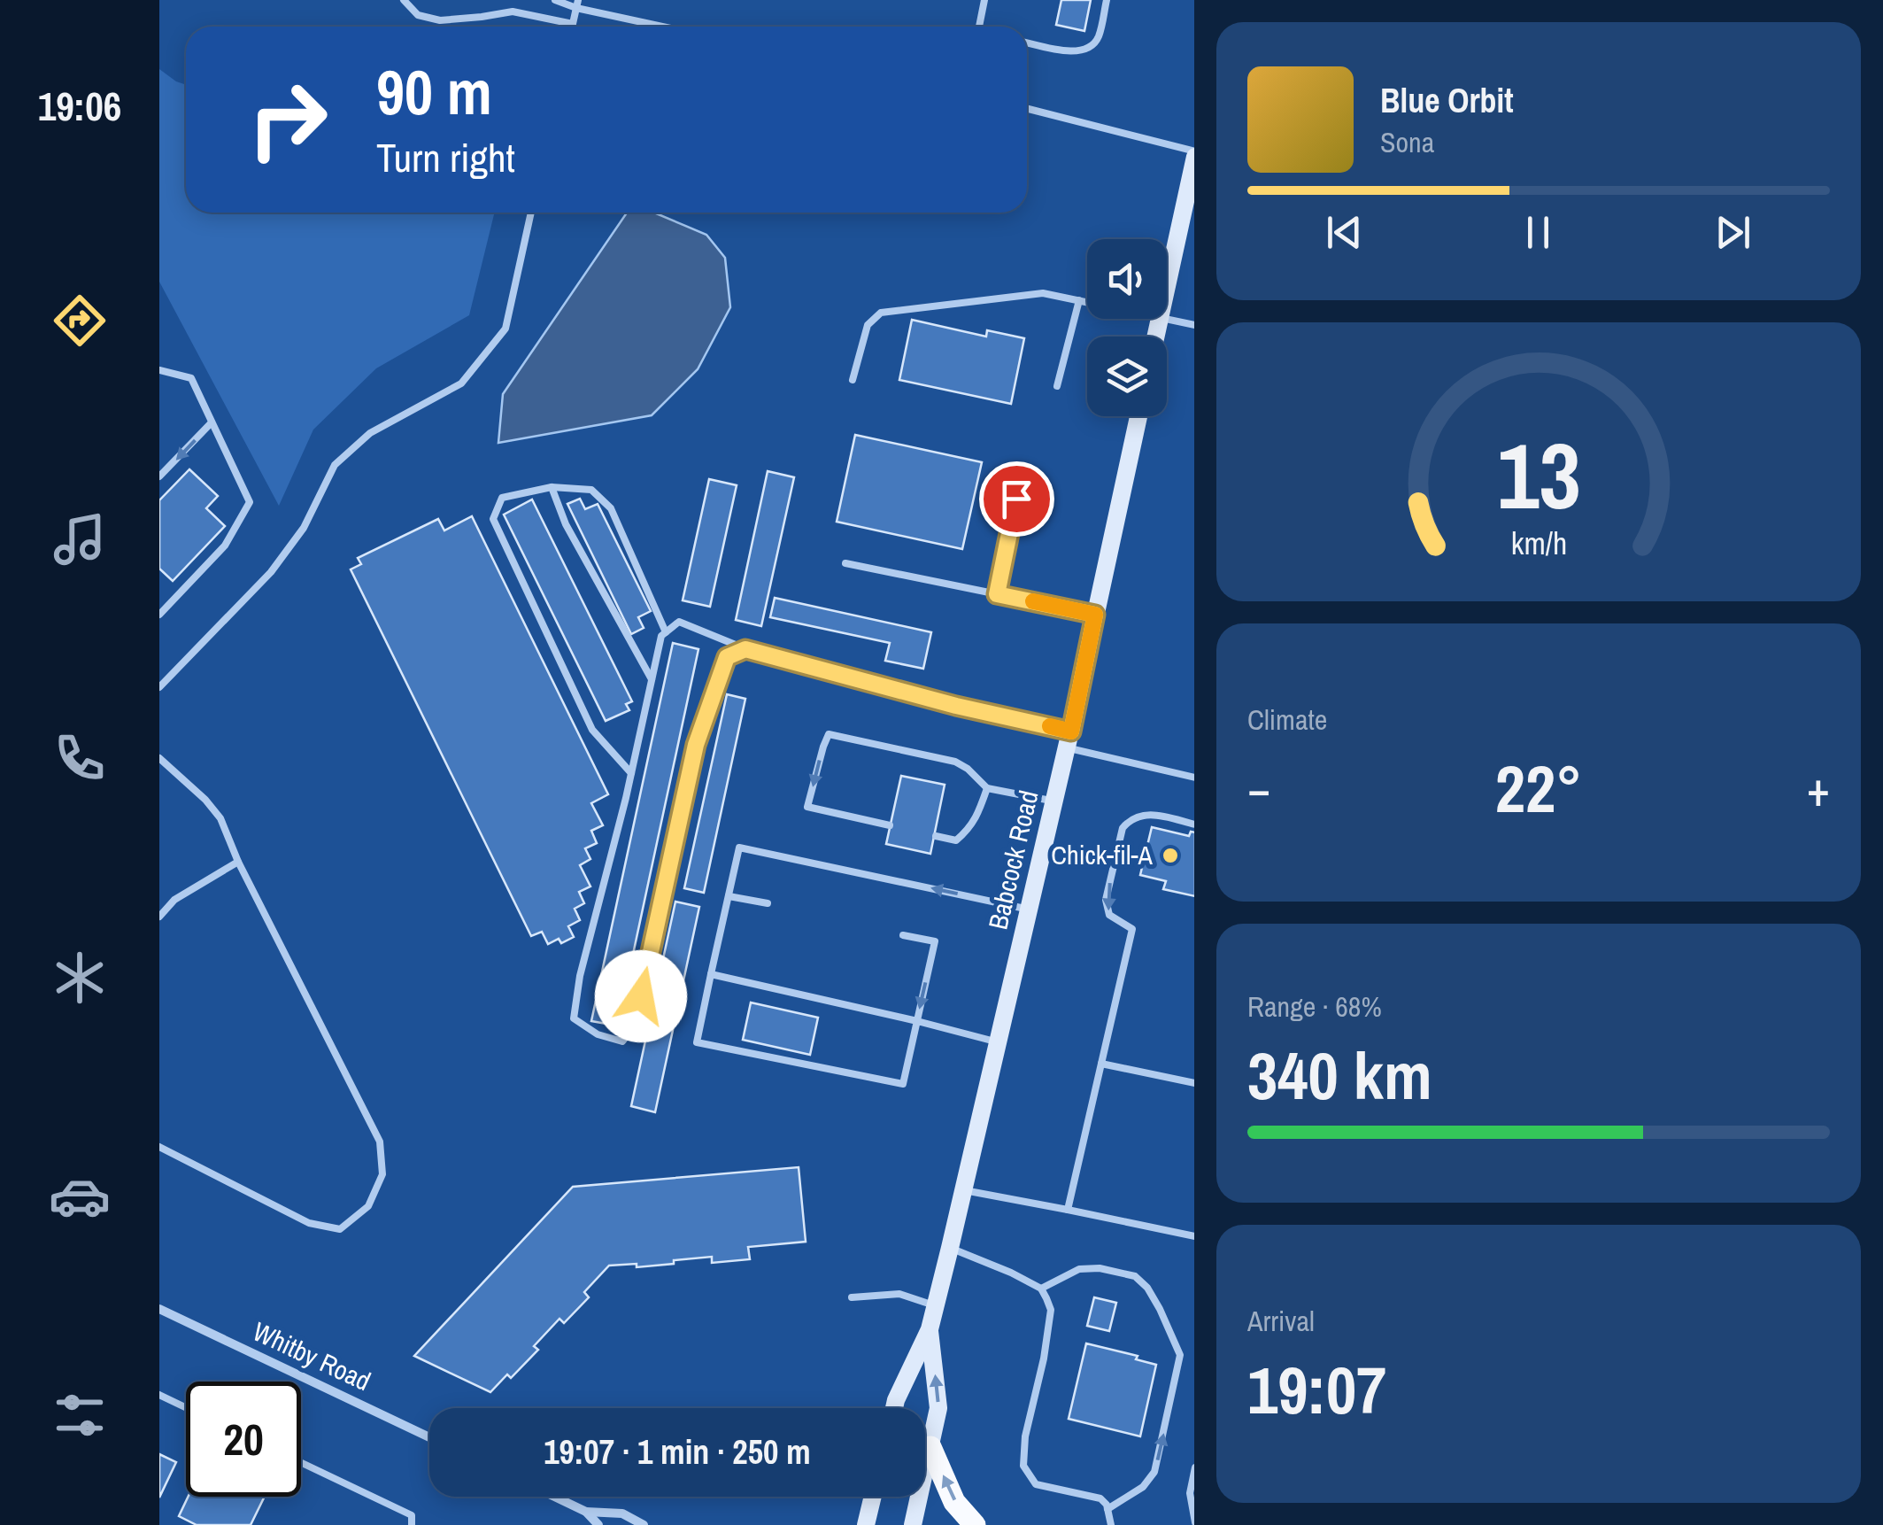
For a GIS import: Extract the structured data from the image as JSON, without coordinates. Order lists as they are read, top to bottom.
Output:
{
  "streets": {
    "main road": ["Babcock Road"],
    "street": ["Whitby Road"]
  },
  "places": ["Chick-fil-A"],
  "page": {
    "tabs": "19:06",
    "turn": ["90 m", "Turn right"],
    "song": ["Blue Orbit", "Sona"],
    "tile": [
      "Climate",
      ["Range · 68%", "340 km"],
      ["Arrival", "19:07"]
    ],
    "heat": ["−", "22°", "+"],
    "limit": "20",
    "trip": "19:07 · 1 min · 250 m",
    "gauge": ["13", "km/h"]
  }
}
